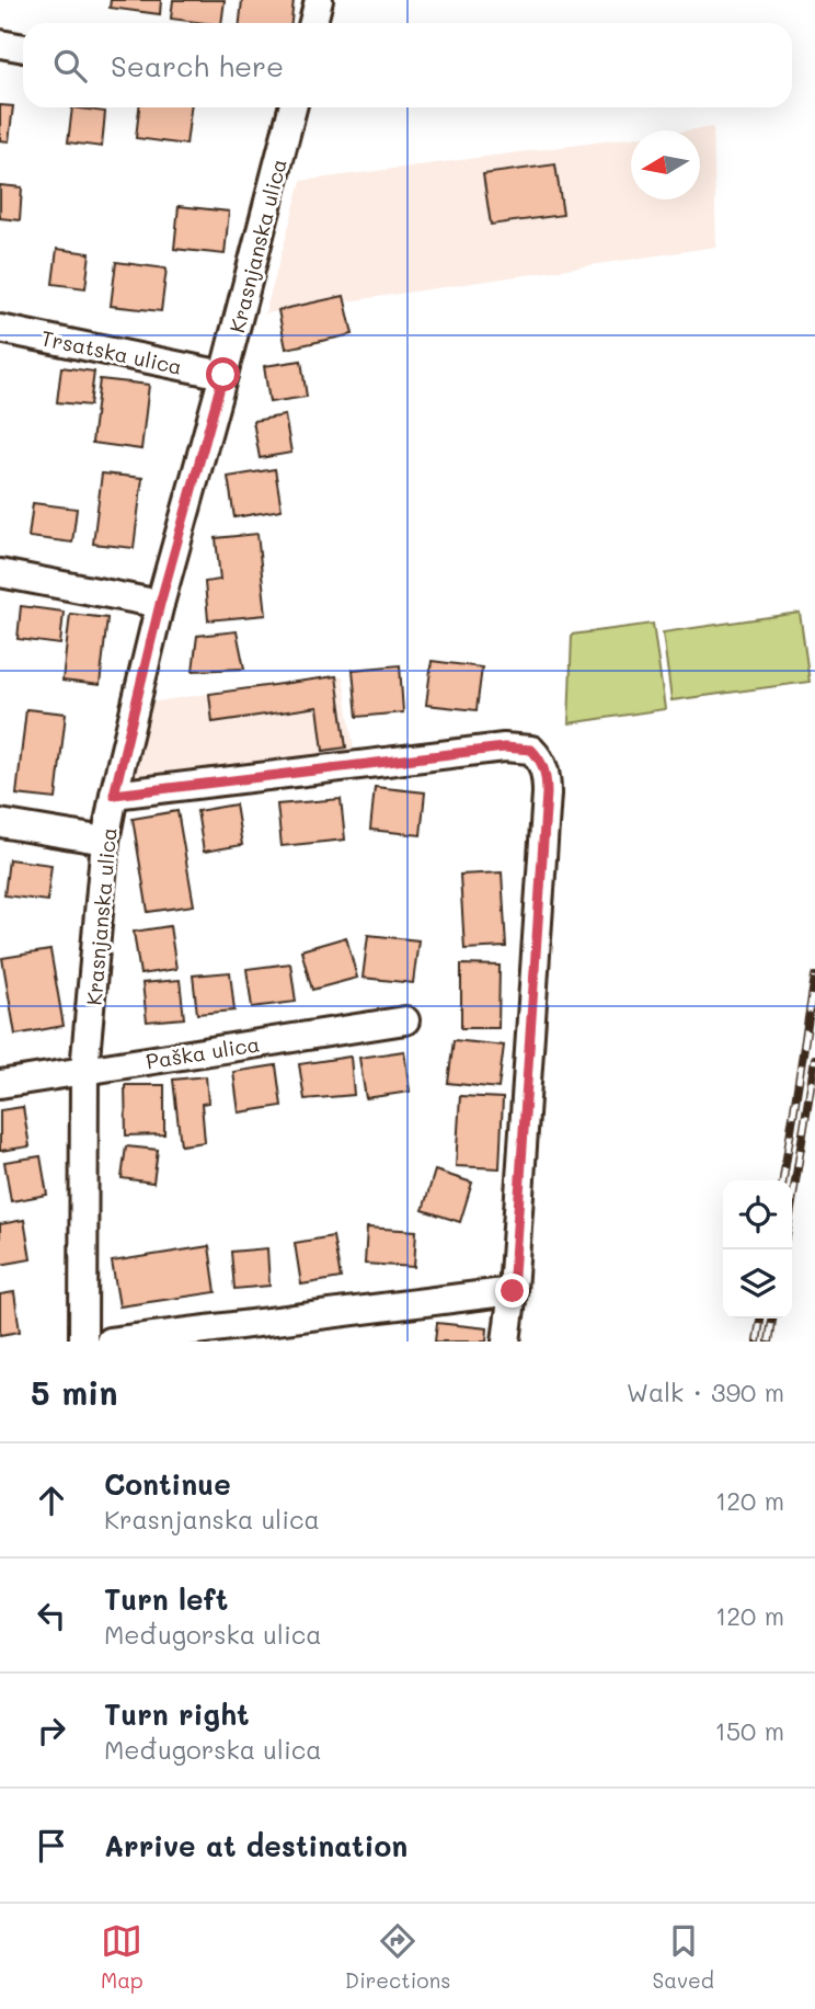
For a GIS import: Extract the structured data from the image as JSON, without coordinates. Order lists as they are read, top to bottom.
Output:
{
  "streets": {
    "street": ["Krasnjanska ulica", "Trsatska ulica", "Paška ulica"]
  },
  "crossings": [
    ["Krasnjanska ulica", "Trsatska ulica"],
    ["Krasnjanska ulica", "Paška ulica"]
  ],
  "north": "left",
  "page": {
    "search": "Search here",
    "heading": ["5 min", "Walk · 390 m"],
    "list": [
      ["Continue", "Krasnjanska ulica", "120 m"],
      ["Turn left", "Međugorska ulica", "120 m"],
      ["Turn right", "Međugorska ulica", "150 m"],
      "Arrive at destination"
    ],
    "nav": ["Map", "Directions", "Saved"]
  }
}
